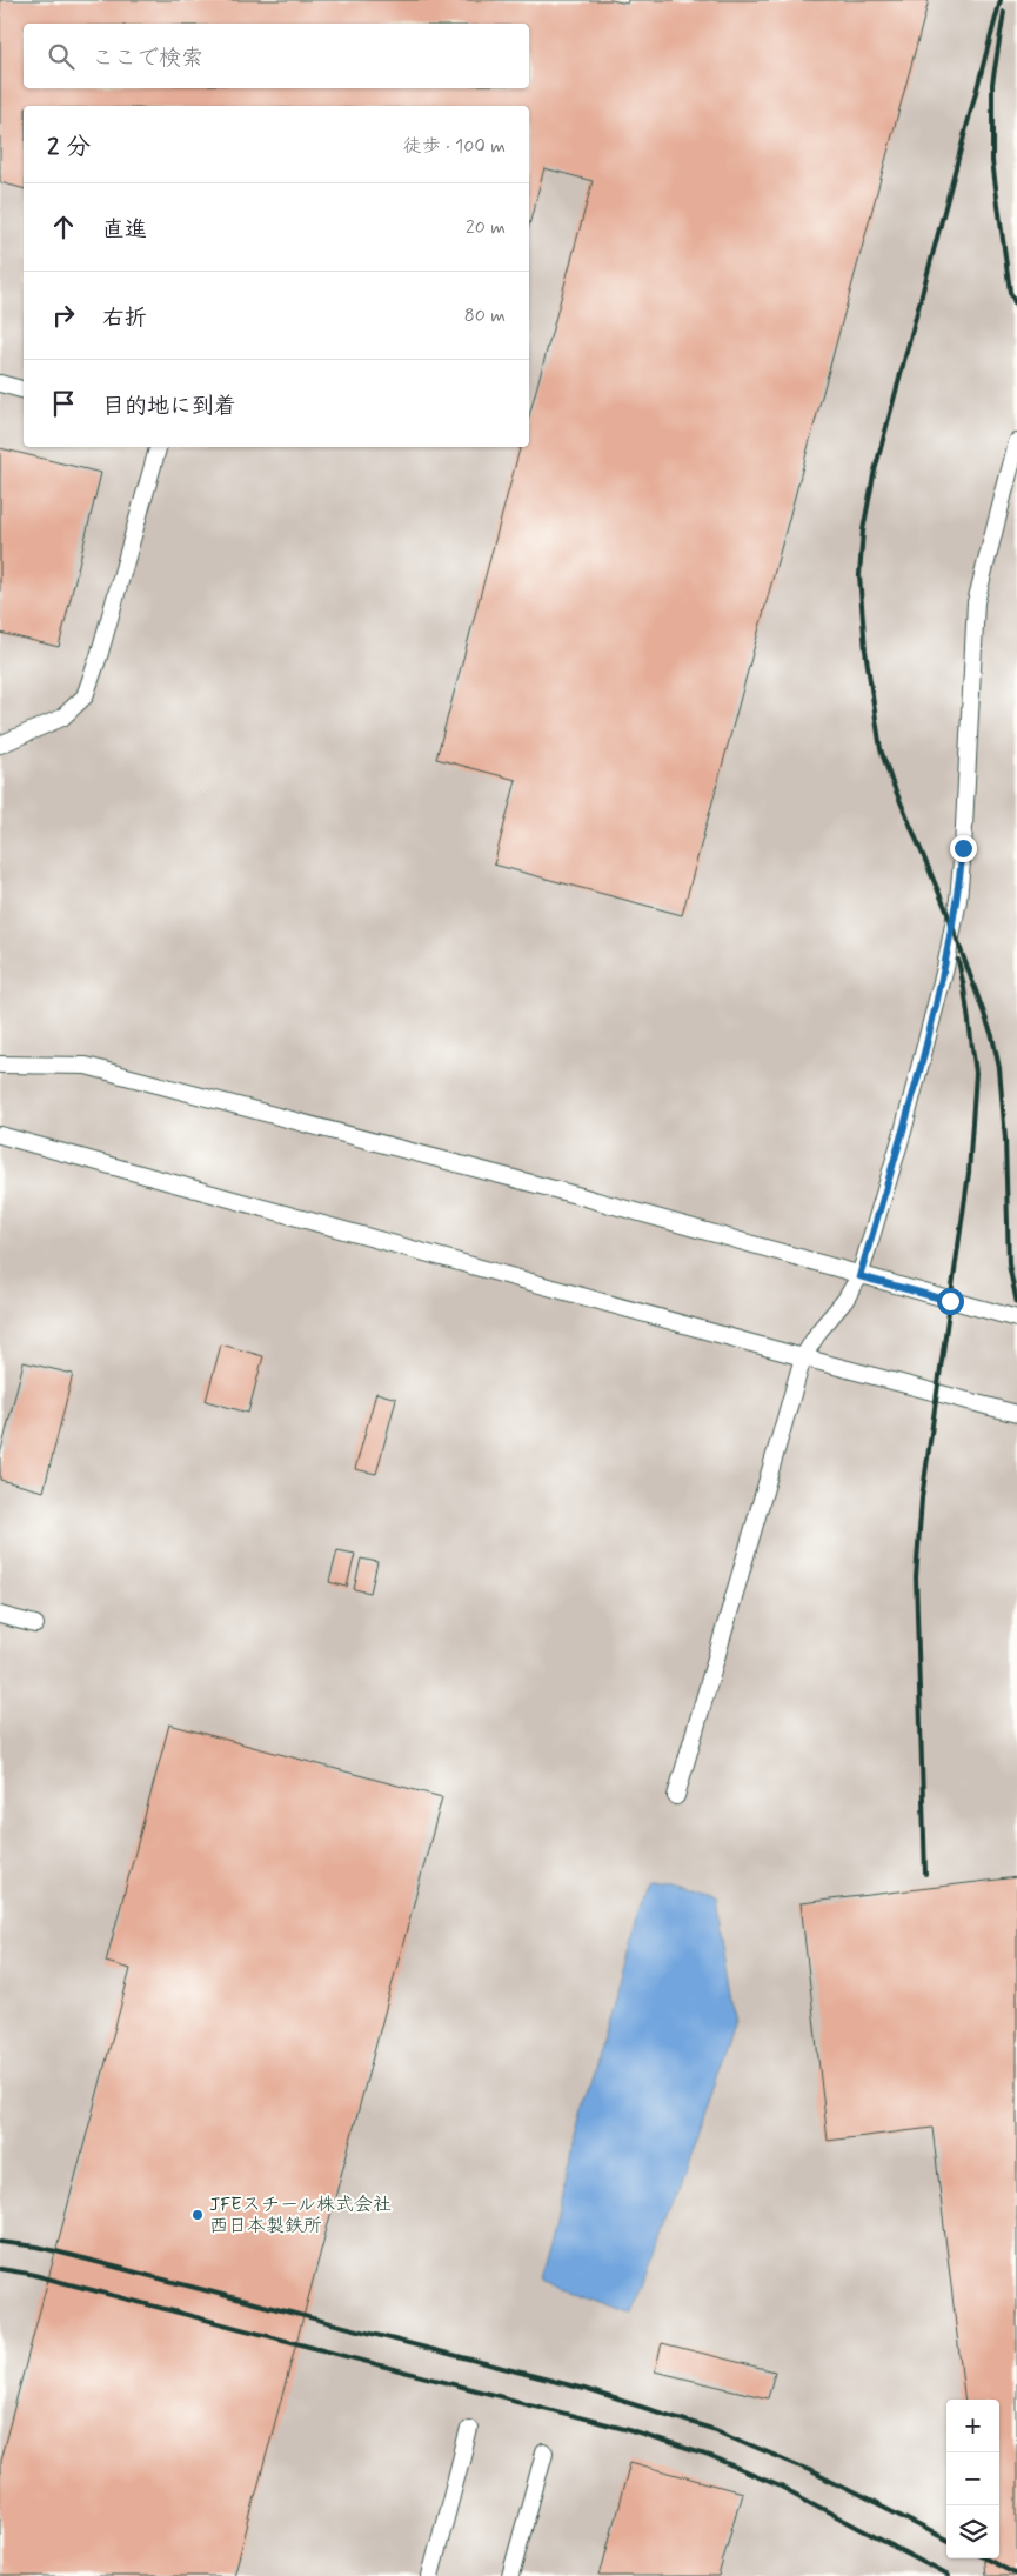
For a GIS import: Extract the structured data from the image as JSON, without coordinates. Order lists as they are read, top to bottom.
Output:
{
  "places": ["JFEスチール株式会社 西日本製鉄所"],
  "page": {
    "search": "ここで検索",
    "heading": ["2 分", "徒歩 · 100 m"],
    "list": [
      ["直進", "20 m"],
      ["右折", "80 m"],
      "目的地に到着"
    ],
    "map_buttons": ["+", "−"]
  }
}
